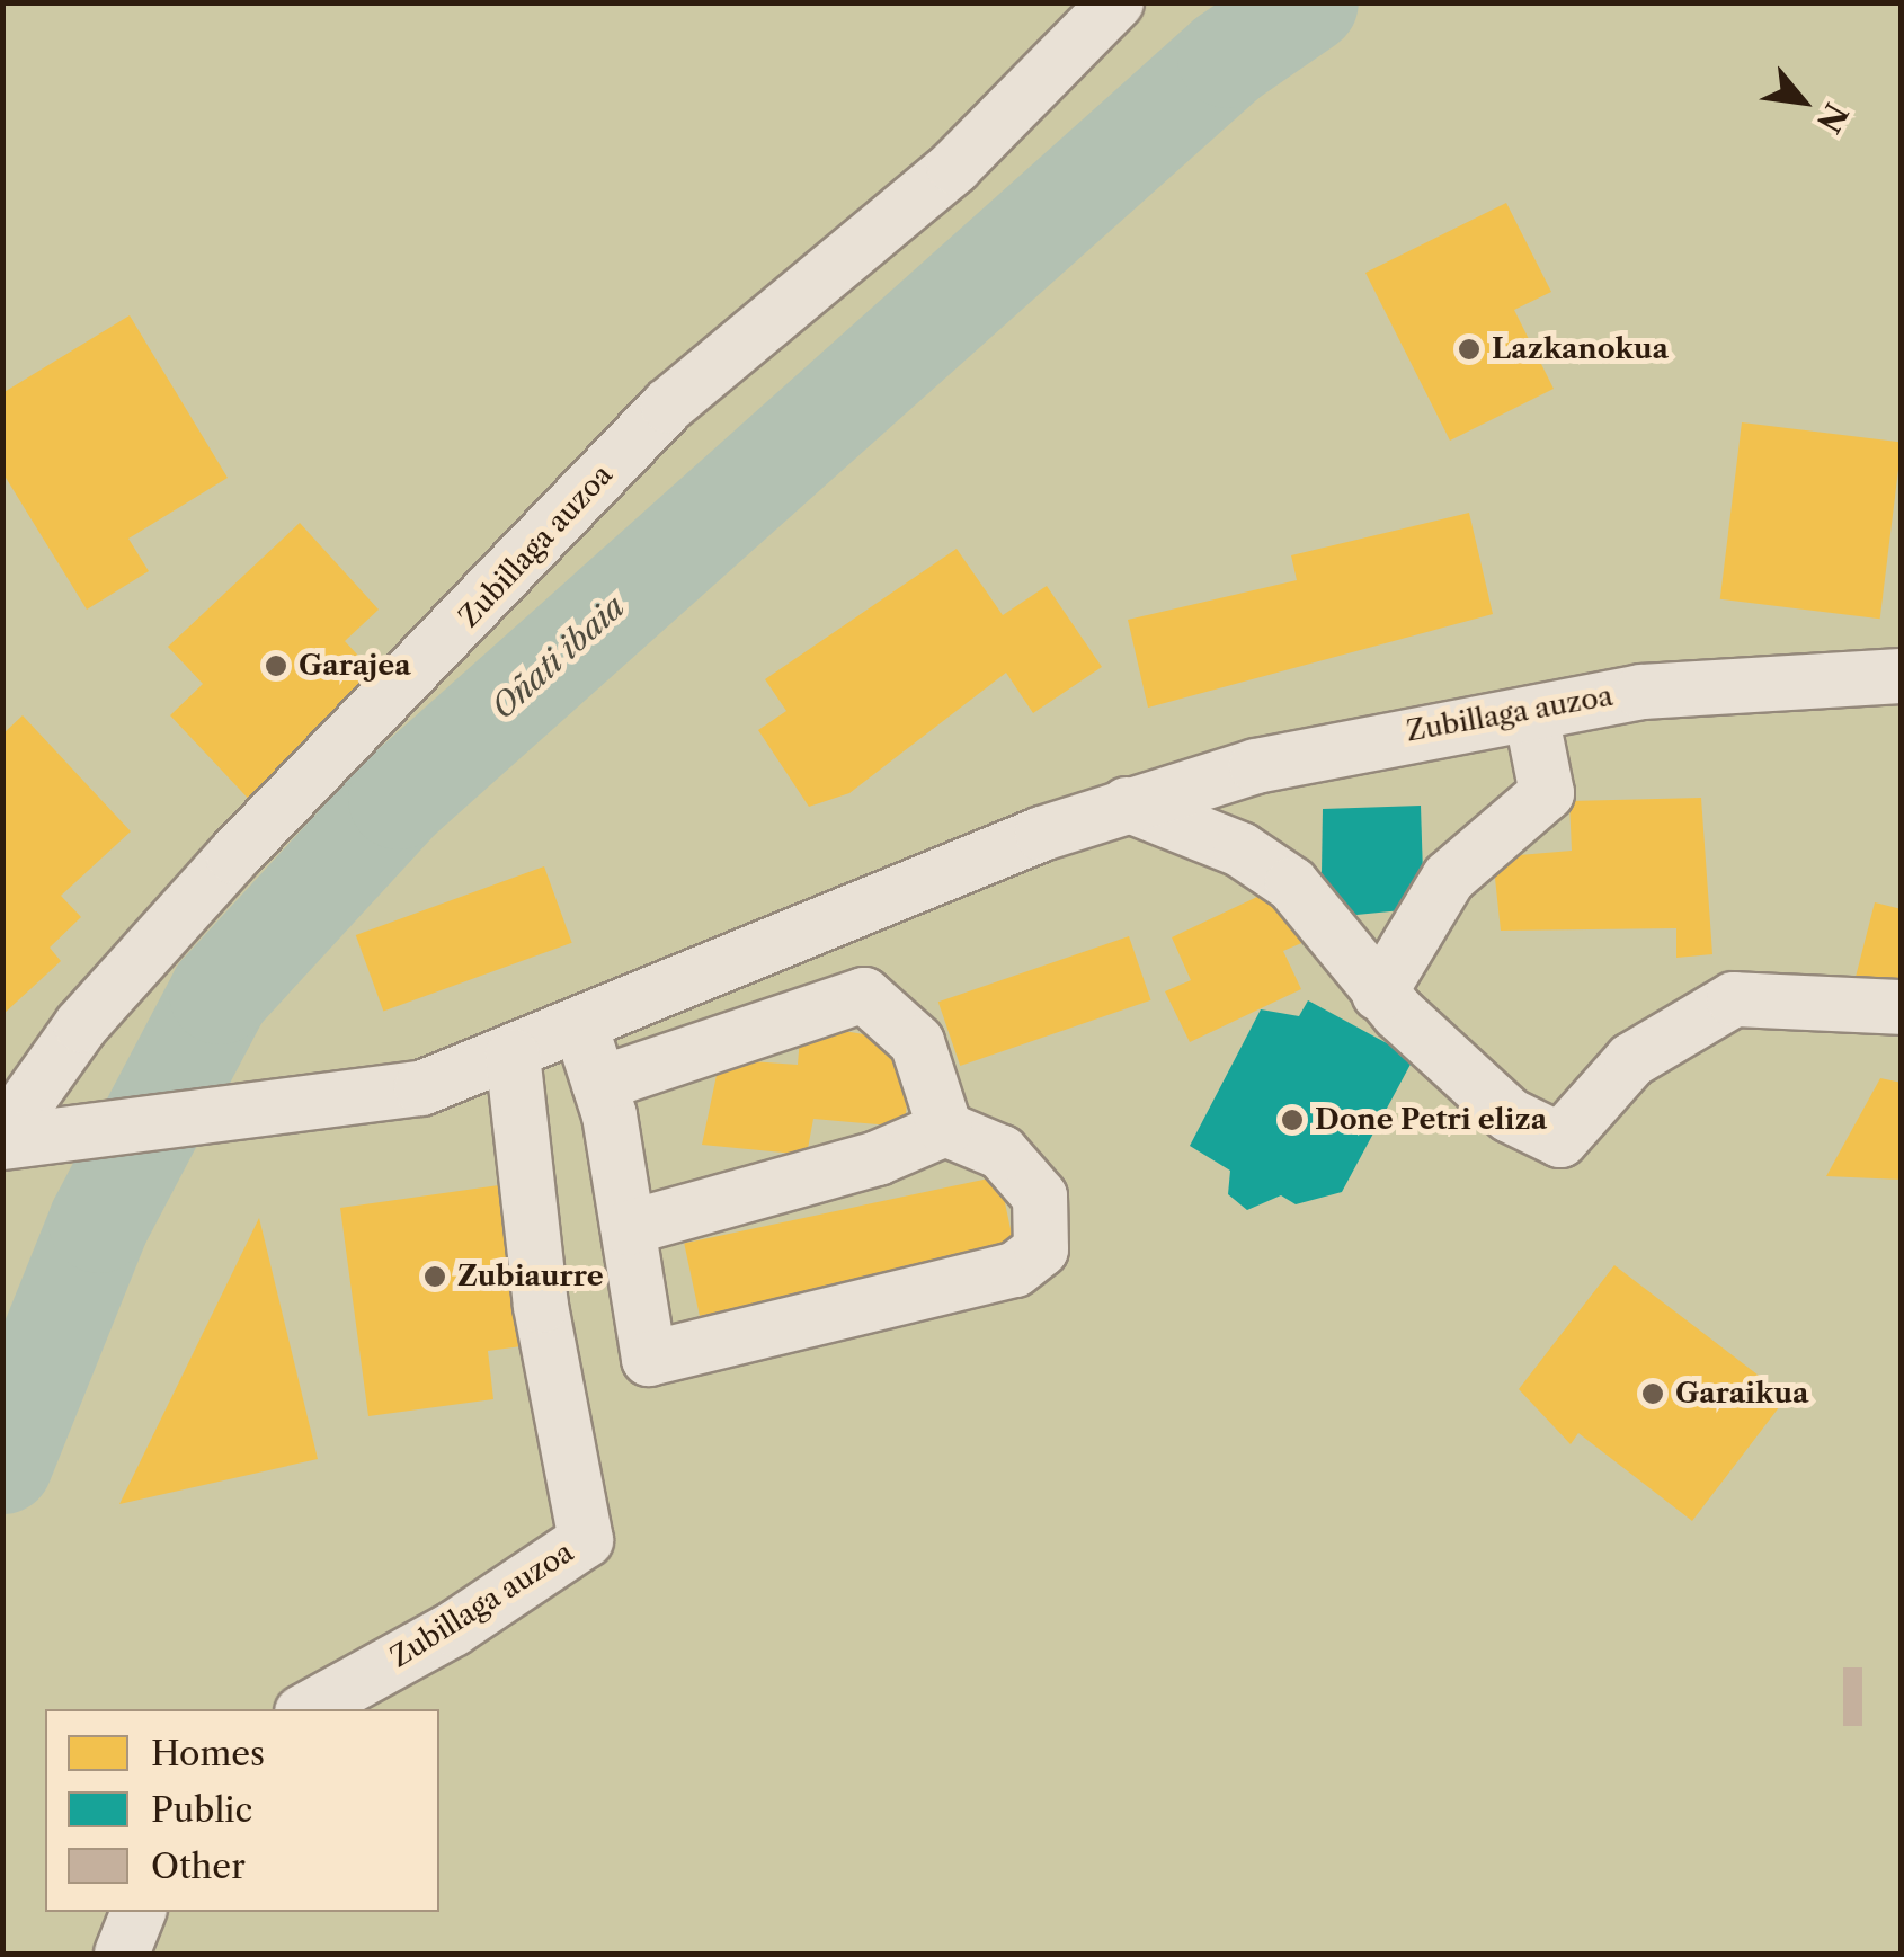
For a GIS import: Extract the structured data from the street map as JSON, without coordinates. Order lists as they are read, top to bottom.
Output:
{
  "streets": {
    "street": ["Zubillaga auzoa"]
  },
  "water": ["Oñati ibaia"],
  "places": [
    "Lazkanokua",
    "Garajea",
    "Done Petri eliza",
    "Zubiaurre",
    "Garaikua"
  ],
  "legend": ["Homes", "Public", "Other"],
  "north": "bottom right"
}
